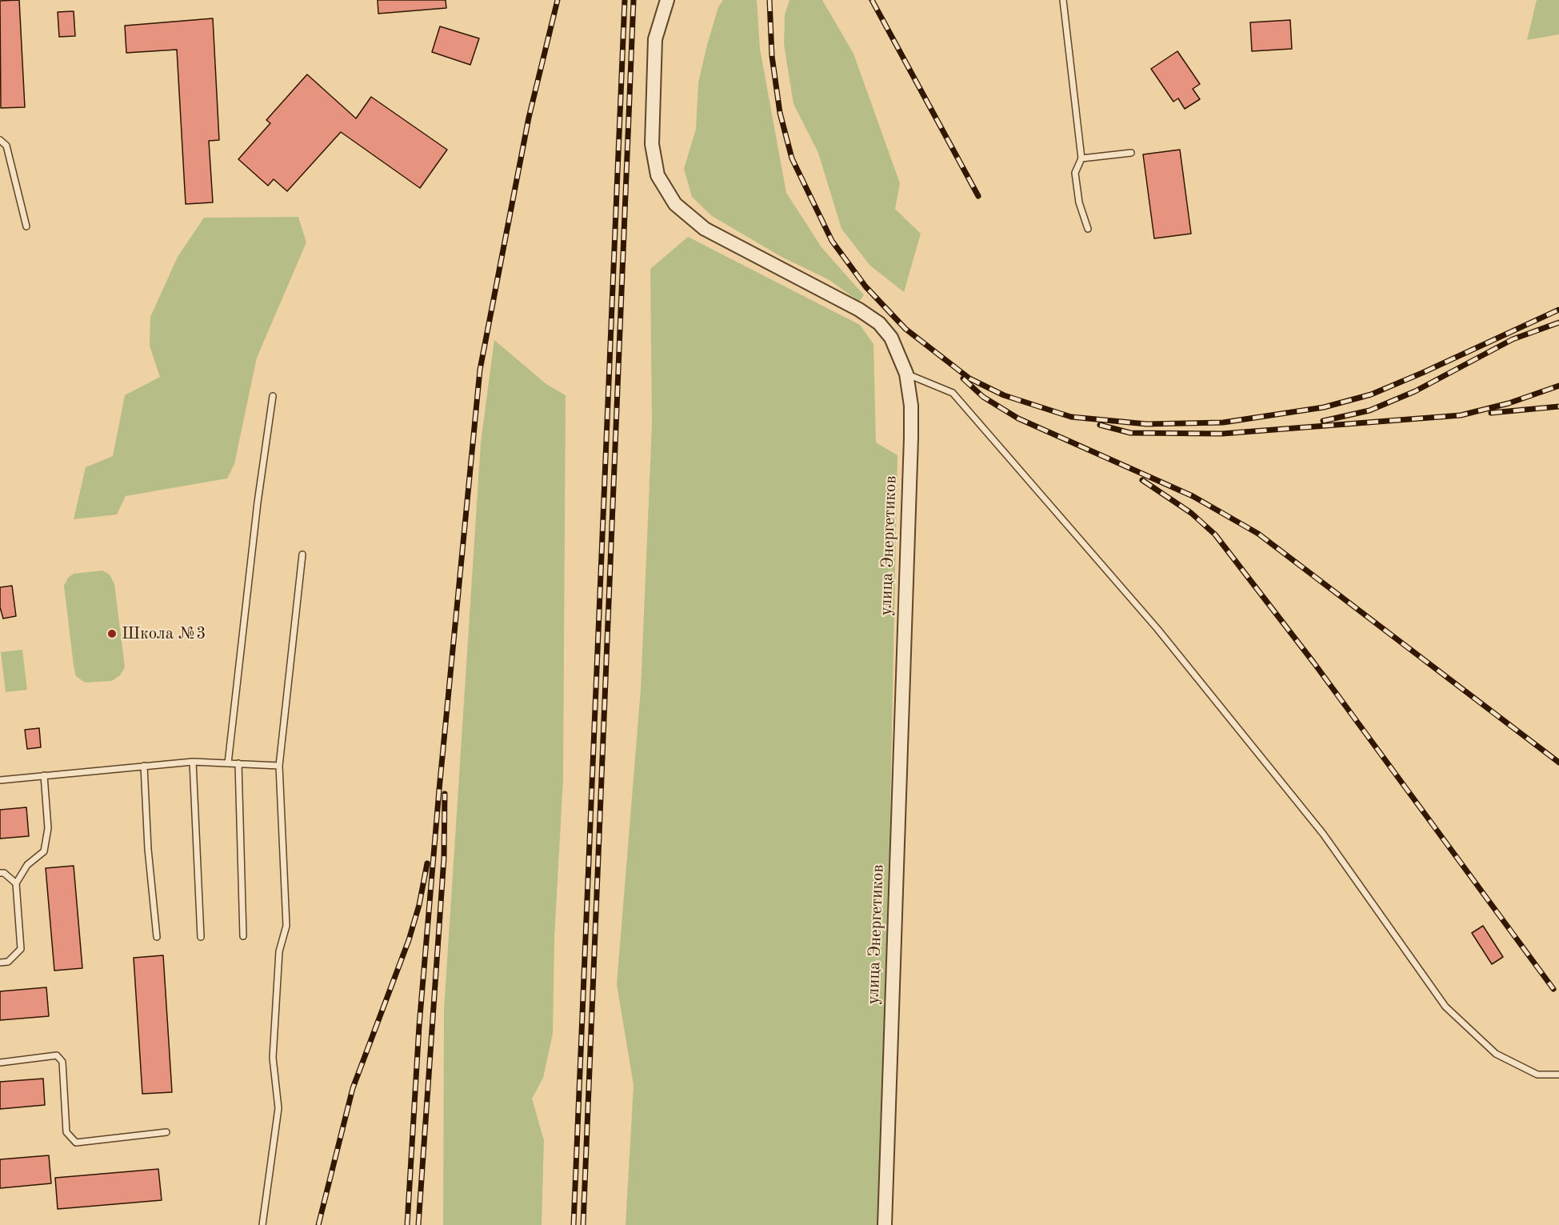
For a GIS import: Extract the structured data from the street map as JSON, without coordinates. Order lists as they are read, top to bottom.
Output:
{
  "streets": {
    "street": ["улица Энергетиков"]
  },
  "places": ["Школа №3"]
}
